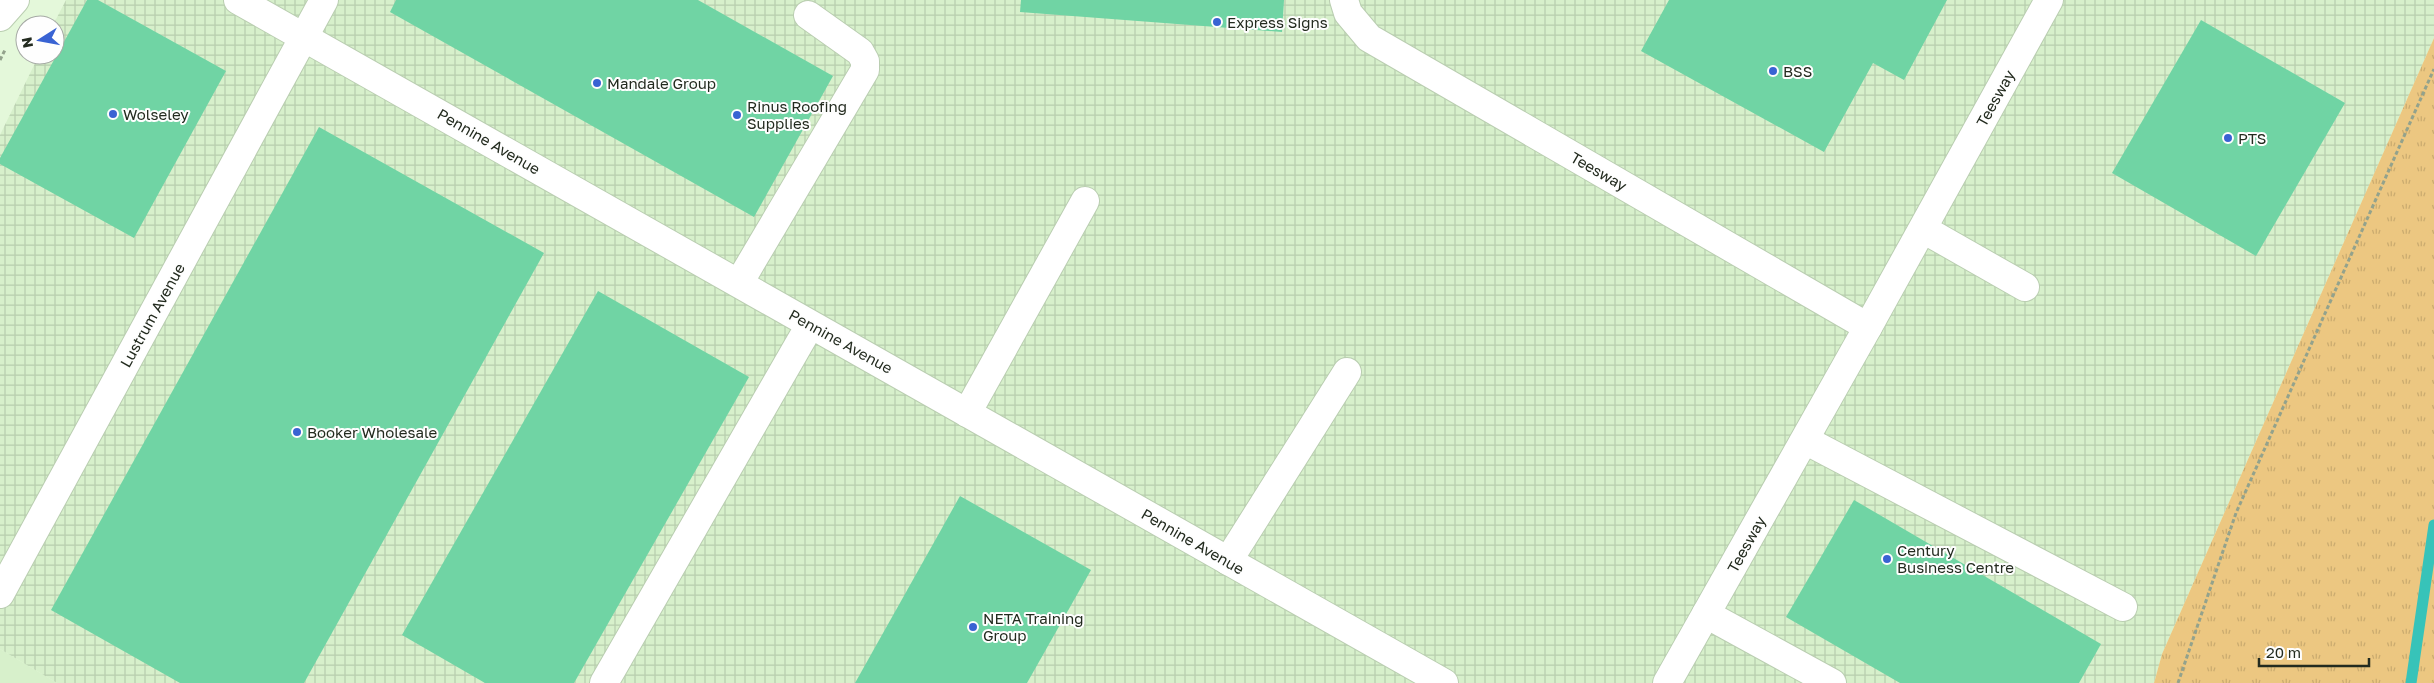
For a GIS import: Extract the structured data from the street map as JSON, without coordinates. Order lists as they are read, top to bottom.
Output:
{
  "streets": {
    "street": ["Teesway", "Pennine Avenue", "Lustrum Avenue"]
  },
  "crossings": [
    ["Pennine Avenue", "Lustrum Avenue"]
  ],
  "places": [
    "Express Signs",
    "BSS",
    "Mandale Group",
    "Wolseley",
    "Rinus Roofing Supplies",
    "PTS",
    "Booker Wholesale",
    "Century Business Centre",
    "NETA Training Group"
  ],
  "scale_bar": "20 m",
  "north": "left"
}
